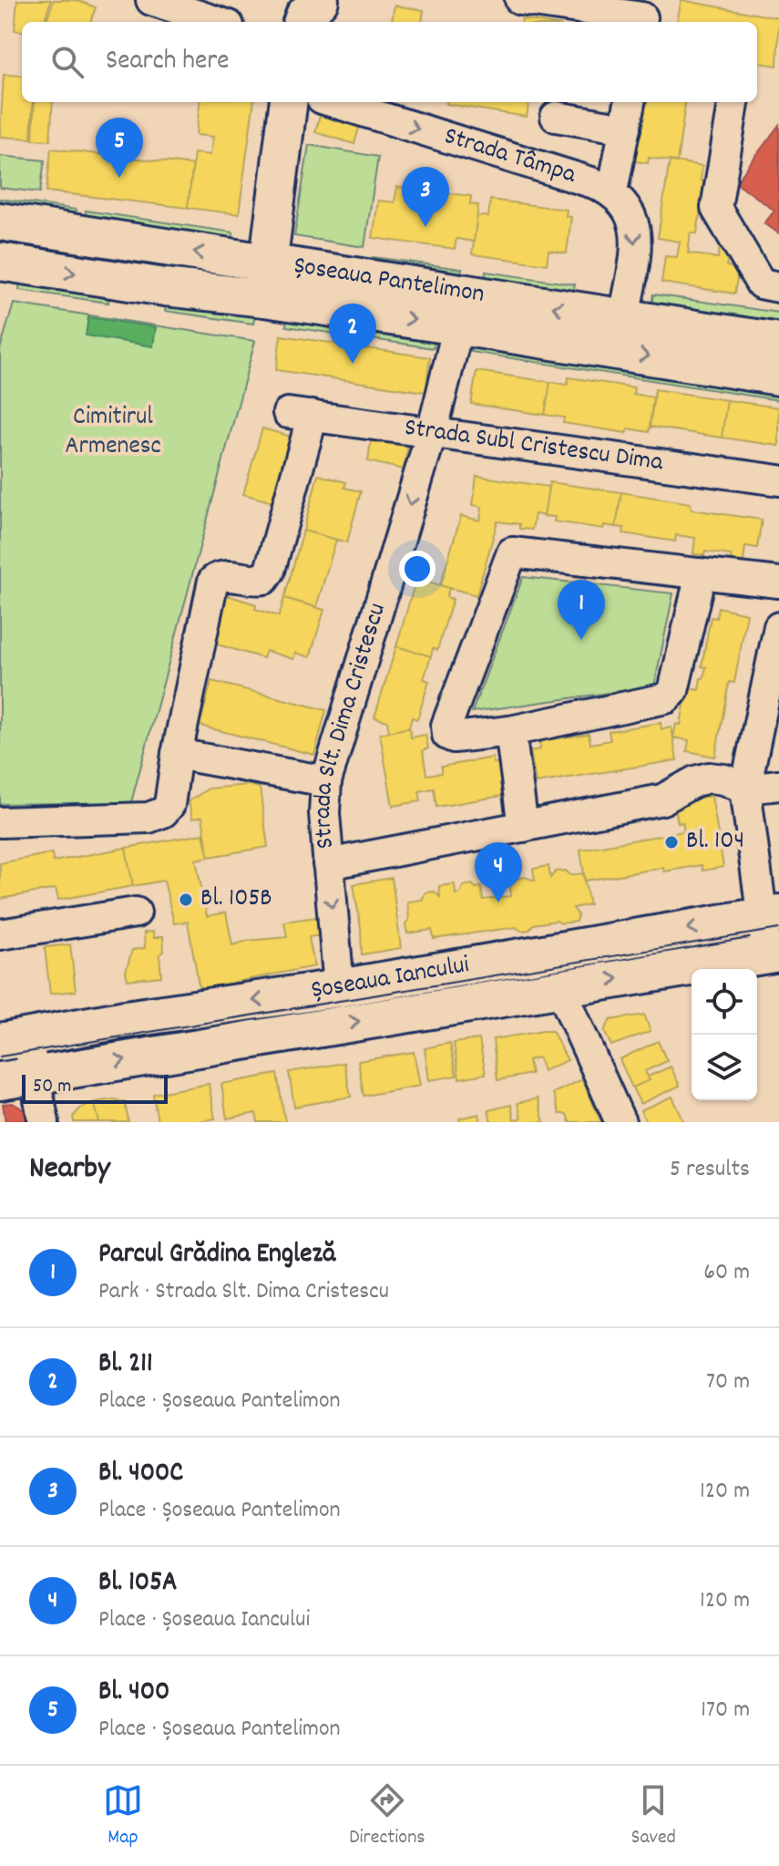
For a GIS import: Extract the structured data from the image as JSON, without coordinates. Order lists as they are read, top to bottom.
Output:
{
  "streets": {
    "main road": ["Șoseaua Pantelimon", "Șoseaua Iancului"],
    "street": ["Strada Tâmpa", "Strada Subl Cristescu Dima", "Strada Slt. Dima Cristescu"]
  },
  "crossings": [
    ["Șoseaua Pantelimon", "Strada Slt. Dima Cristescu"],
    ["Strada Subl Cristescu Dima", "Strada Slt. Dima Cristescu"],
    ["Strada Slt. Dima Cristescu", "Șoseaua Iancului"]
  ],
  "one_way": ["Strada Slt. Dima Cristescu"],
  "parks": ["Cimitirul Armenesc"],
  "places": ["Bl. 104", "Bl. 105B"],
  "scale_bar": "50 m",
  "page": {
    "search": "Search here",
    "pins": [
      "5",
      "3",
      "2",
      "1",
      "4"
    ],
    "scale": "50 m",
    "heading": ["Nearby", "5 results"],
    "list": [
      {
        "mark": "1",
        "name": "Parcul Grădina Engleză",
        "note": "Park · Strada Slt. Dima Cristescu",
        "value": "60 m"
      },
      {
        "mark": "2",
        "name": "Bl. 211",
        "note": "Place · Șoseaua Pantelimon",
        "value": "70 m"
      },
      {
        "mark": "3",
        "name": "Bl. 400C",
        "note": "Place · Șoseaua Pantelimon",
        "value": "120 m"
      },
      {
        "mark": "4",
        "name": "Bl. 105A",
        "note": "Place · Șoseaua Iancului",
        "value": "120 m"
      },
      {
        "mark": "5",
        "name": "Bl. 400",
        "note": "Place · Șoseaua Pantelimon",
        "value": "170 m"
      }
    ],
    "nav": ["Map", "Directions", "Saved"]
  }
}
